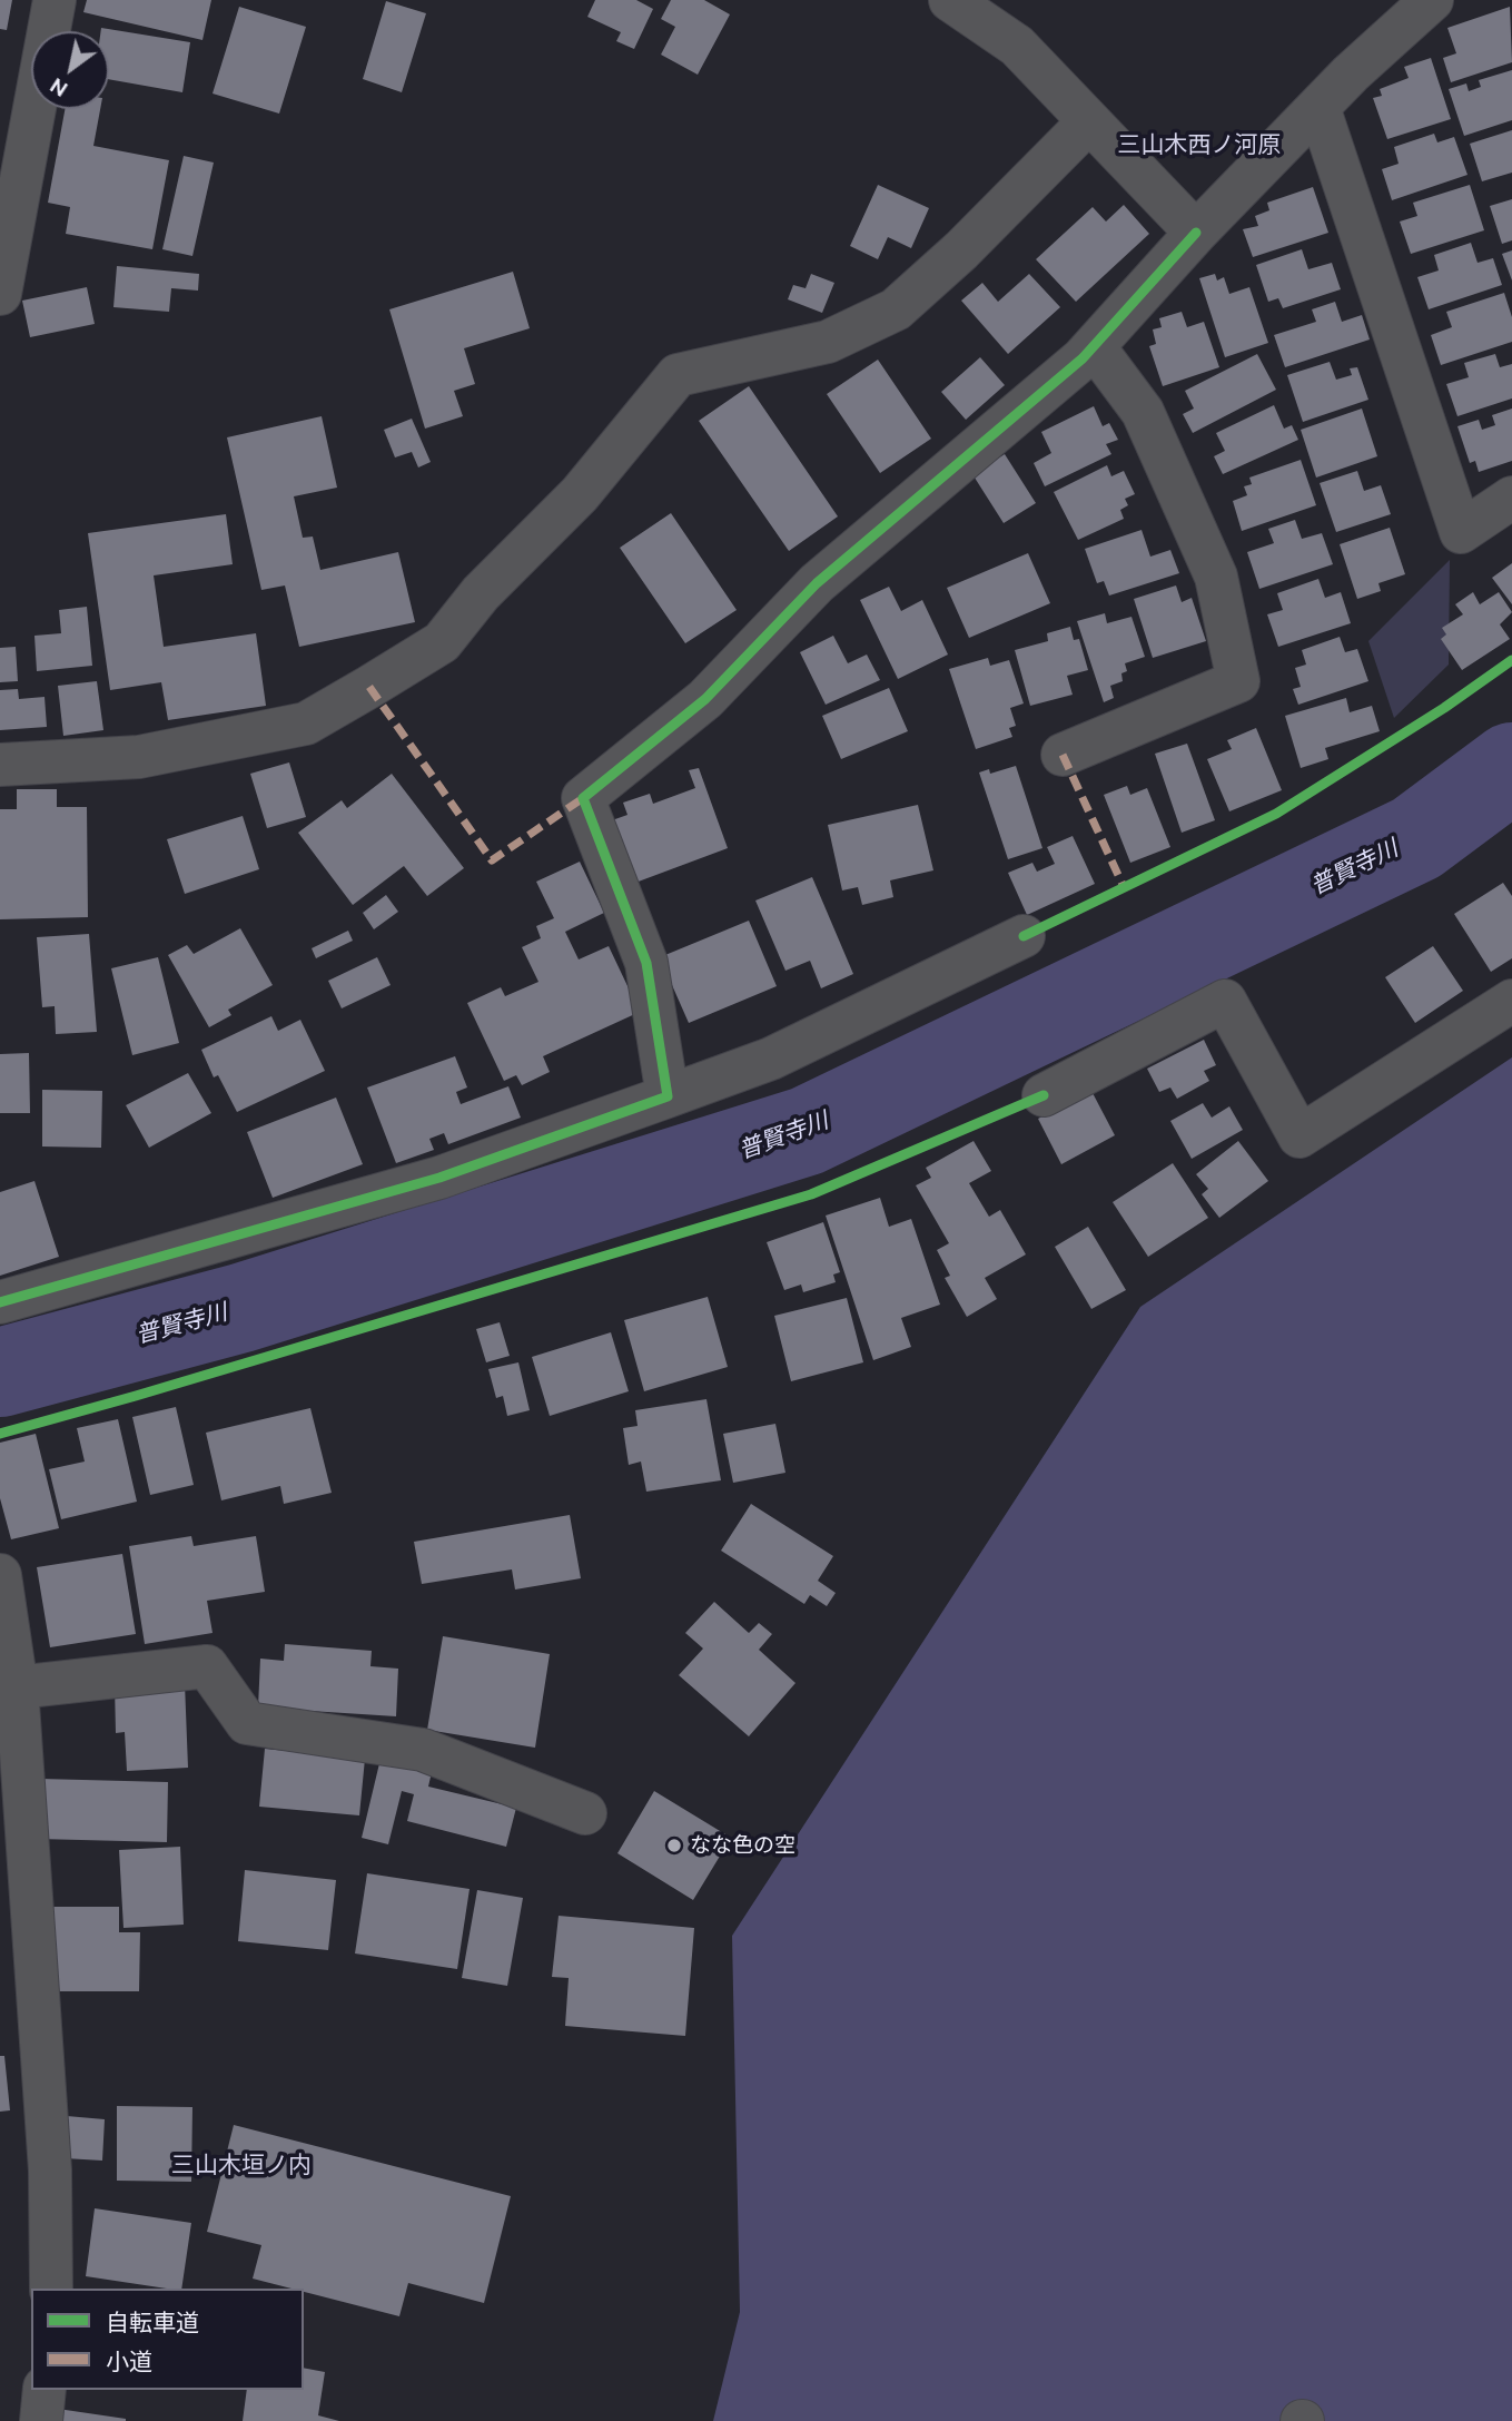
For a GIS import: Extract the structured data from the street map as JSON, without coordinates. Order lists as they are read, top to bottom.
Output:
{
  "districts": ["三山木西ノ河原", "三山木垣ノ内"],
  "water": ["普賢寺川"],
  "places": ["なな色の空"],
  "legend": ["自転車道", "小道"],
  "north": "bottom left"
}
